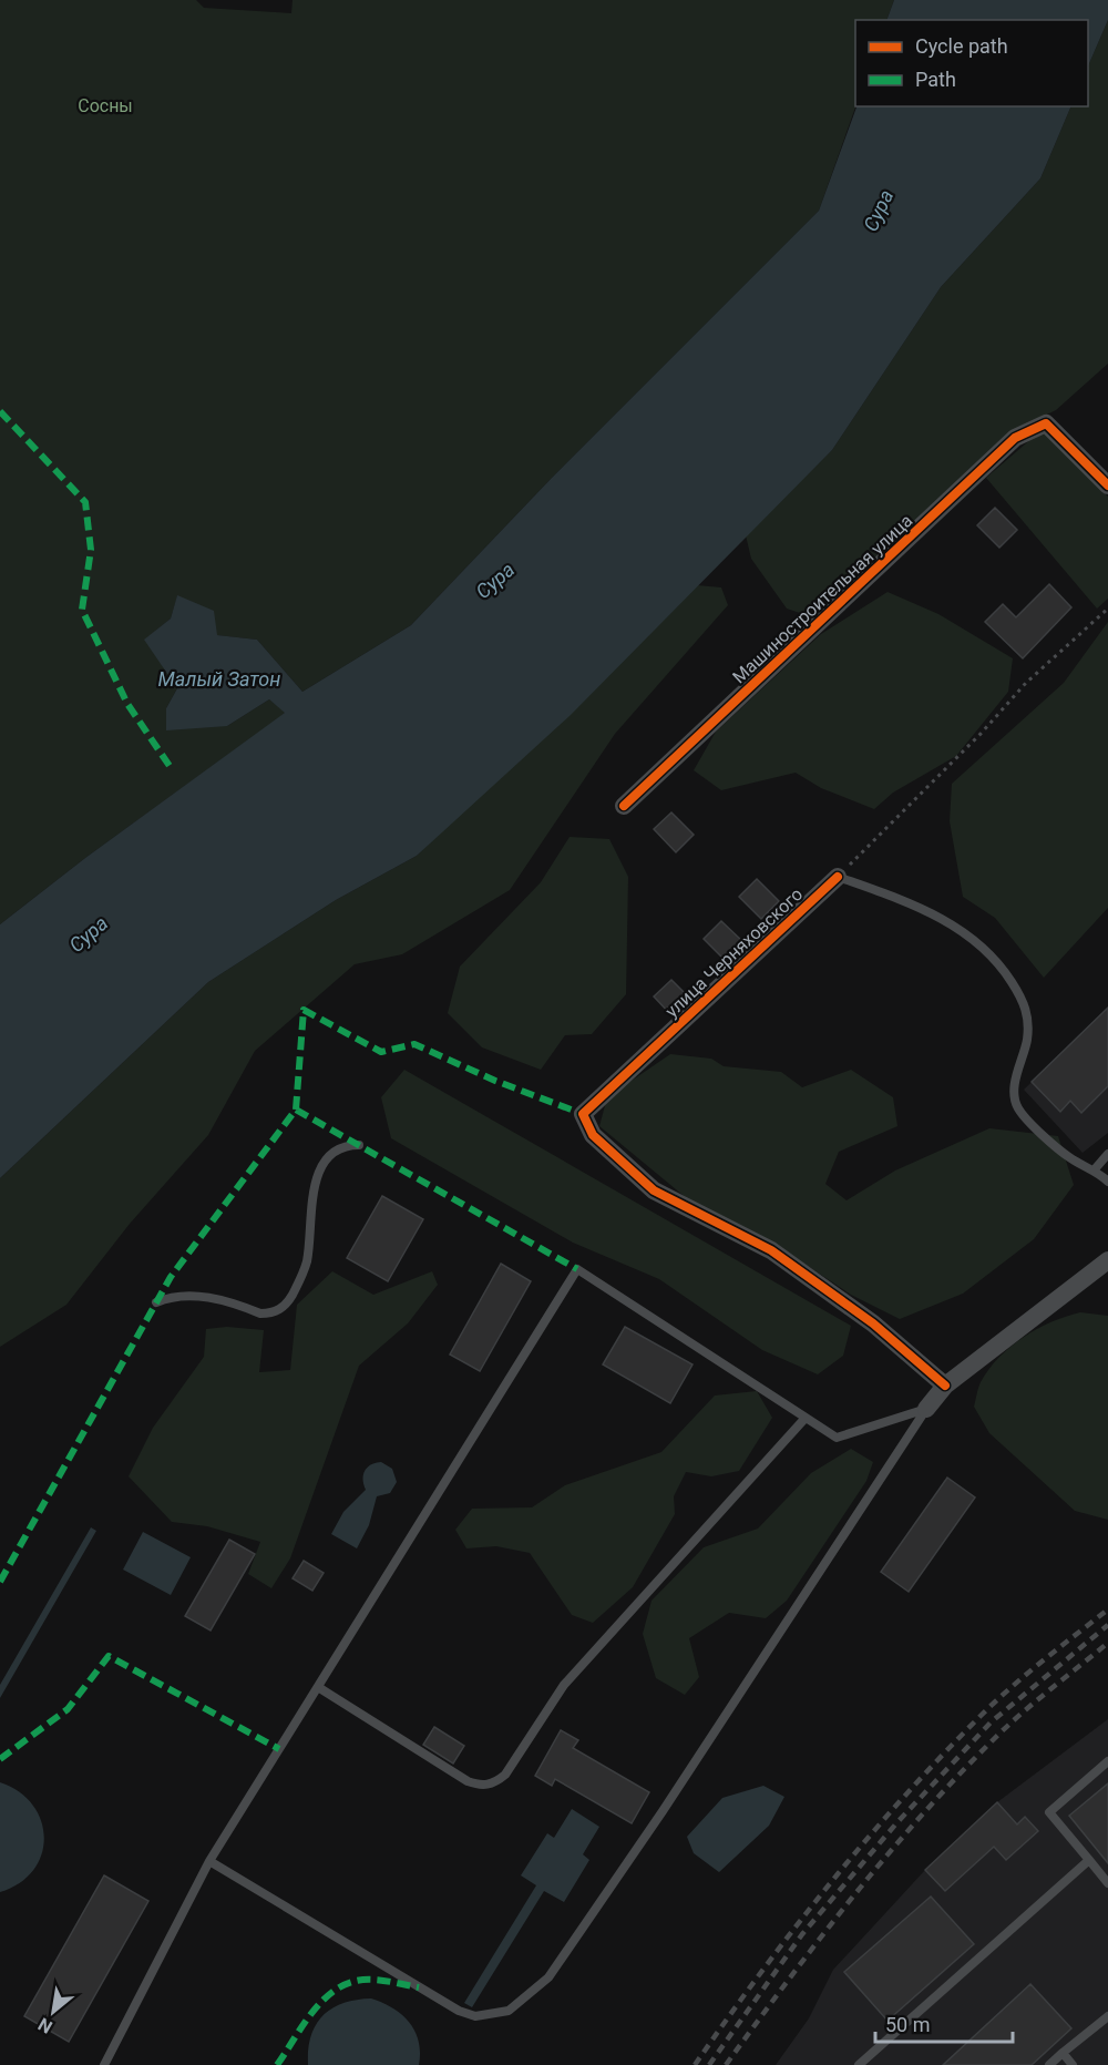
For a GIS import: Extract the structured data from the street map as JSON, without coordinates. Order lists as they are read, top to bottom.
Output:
{
  "streets": {
    "street": ["Машиностроительная улица", "улица Черняховского"]
  },
  "water": ["Сура", "Малый Затон"],
  "parks": ["Сосны"],
  "legend": ["Cycle path", "Path"],
  "scale_bar": "50 m",
  "north": "bottom left"
}
